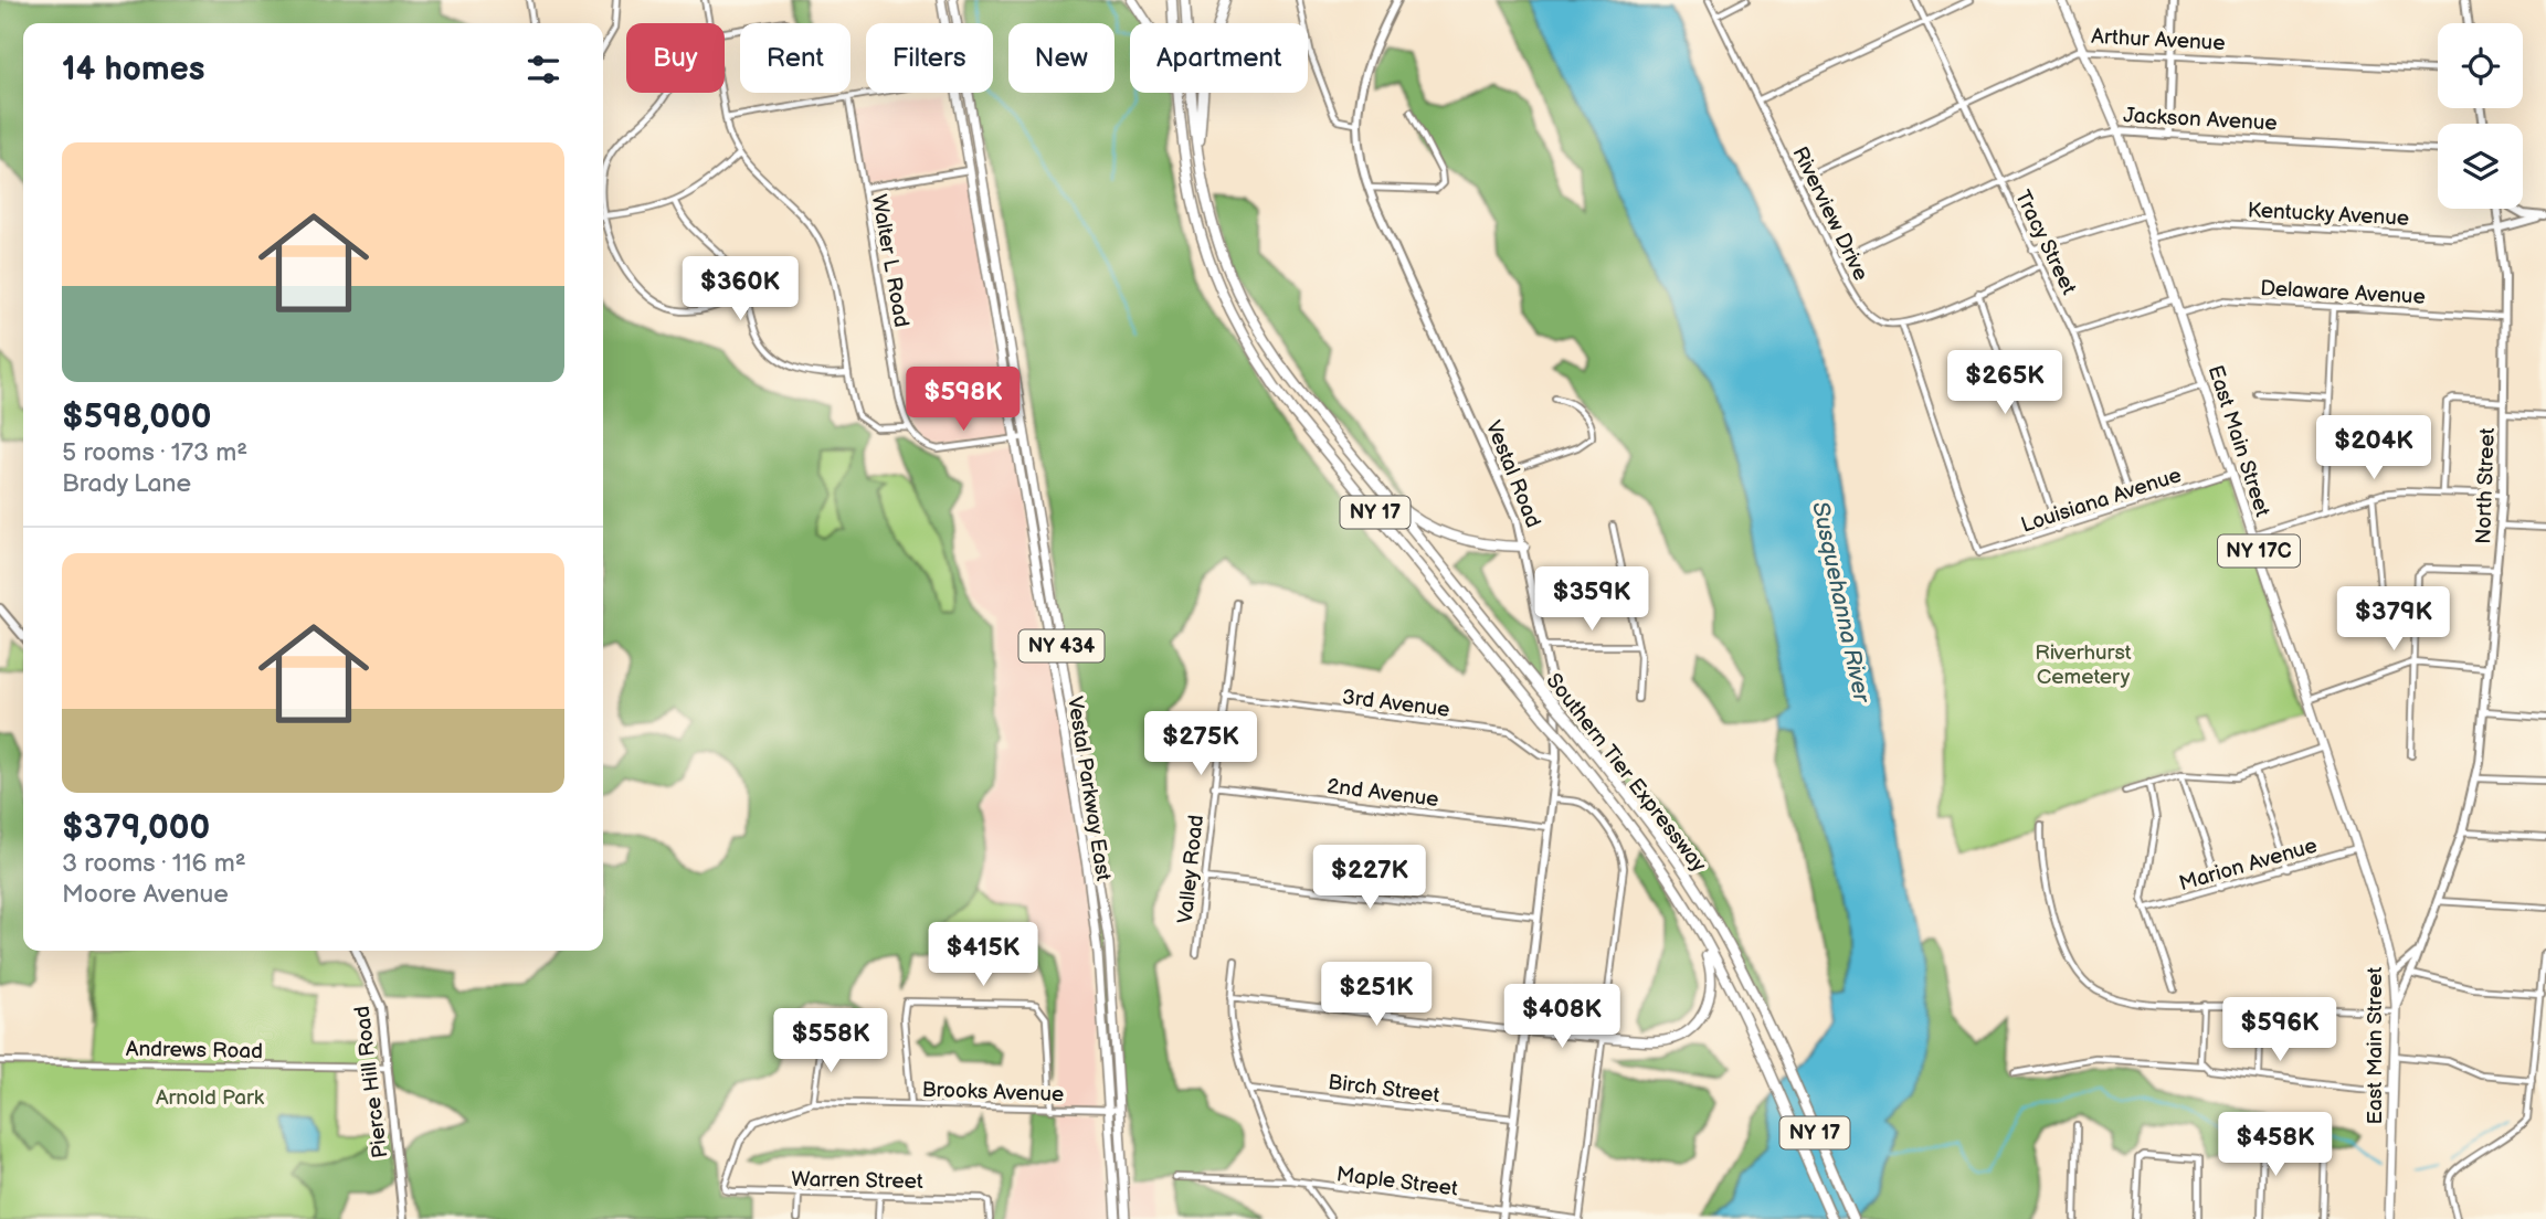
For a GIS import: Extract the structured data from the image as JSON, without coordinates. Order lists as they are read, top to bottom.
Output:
{
  "streets": {
    "highway": ["NY 17", "Southern Tier Expressway"],
    "main road": [
      "East Main Street",
      "NY 17C",
      "NY 434",
      "Vestal Parkway East"
    ],
    "street": [
      "Arthur Avenue",
      "Jackson Avenue",
      "Riverview Drive",
      "Kentucky Avenue",
      "Tracy Street",
      "Walter L Road",
      "Delaware Avenue",
      "Vestal Road",
      "North Street",
      "Louisiana Avenue",
      "3rd Avenue",
      "2nd Avenue",
      "Marion Avenue",
      "Valley Road",
      "Andrews Road",
      "Pierce Hill Road",
      "Birch Street",
      "Brooks Avenue",
      "Warren Street",
      "Maple Street"
    ]
  },
  "crossings": [
    ["Arthur Avenue", "Riverview Drive"],
    ["Arthur Avenue", "Tracy Street"],
    ["Arthur Avenue", "East Main Street"],
    ["Jackson Avenue", "Riverview Drive"],
    ["Jackson Avenue", "Tracy Street"],
    ["Jackson Avenue", "East Main Street"],
    ["Riverview Drive", "Louisiana Avenue"],
    ["Kentucky Avenue", "East Main Street"],
    ["Kentucky Avenue", "North Street"],
    ["Tracy Street", "Louisiana Avenue"],
    ["Delaware Avenue", "East Main Street"],
    ["Delaware Avenue", "North Street"],
    ["East Main Street", "North Street"],
    ["East Main Street", "Louisiana Avenue"],
    ["East Main Street", "Marion Avenue"],
    ["Vestal Road", "3rd Avenue"],
    ["Vestal Road", "2nd Avenue"],
    ["Vestal Road", "Birch Street"],
    ["Vestal Road", "Maple Street"],
    ["3rd Avenue", "Valley Road"],
    ["Vestal Parkway East", "Brooks Avenue"],
    ["2nd Avenue", "Valley Road"],
    ["Andrews Road", "Pierce Hill Road"],
    ["Brooks Avenue", "Warren Street"]
  ],
  "water": ["Susquehanna River"],
  "parks": ["Riverhurst Cemetery", "Arnold Park"],
  "page": {
    "chip": [
      "Buy",
      "Rent",
      "Filters",
      "New",
      "Apartment"
    ],
    "heading": "14 homes",
    "list": [
      {
        "name": "$598,000",
        "note": "5 rooms · 173 m² · Brady Lane"
      },
      {
        "name": "$379,000",
        "note": "3 rooms · 116 m² · Moore Avenue"
      }
    ],
    "price": [
      "$360K",
      "$265K",
      "$598K",
      "$204K",
      "$359K",
      "$379K",
      "$275K",
      "$227K",
      "$415K",
      "$251K",
      "$408K",
      "$596K",
      "$558K",
      "$458K"
    ]
  }
}
